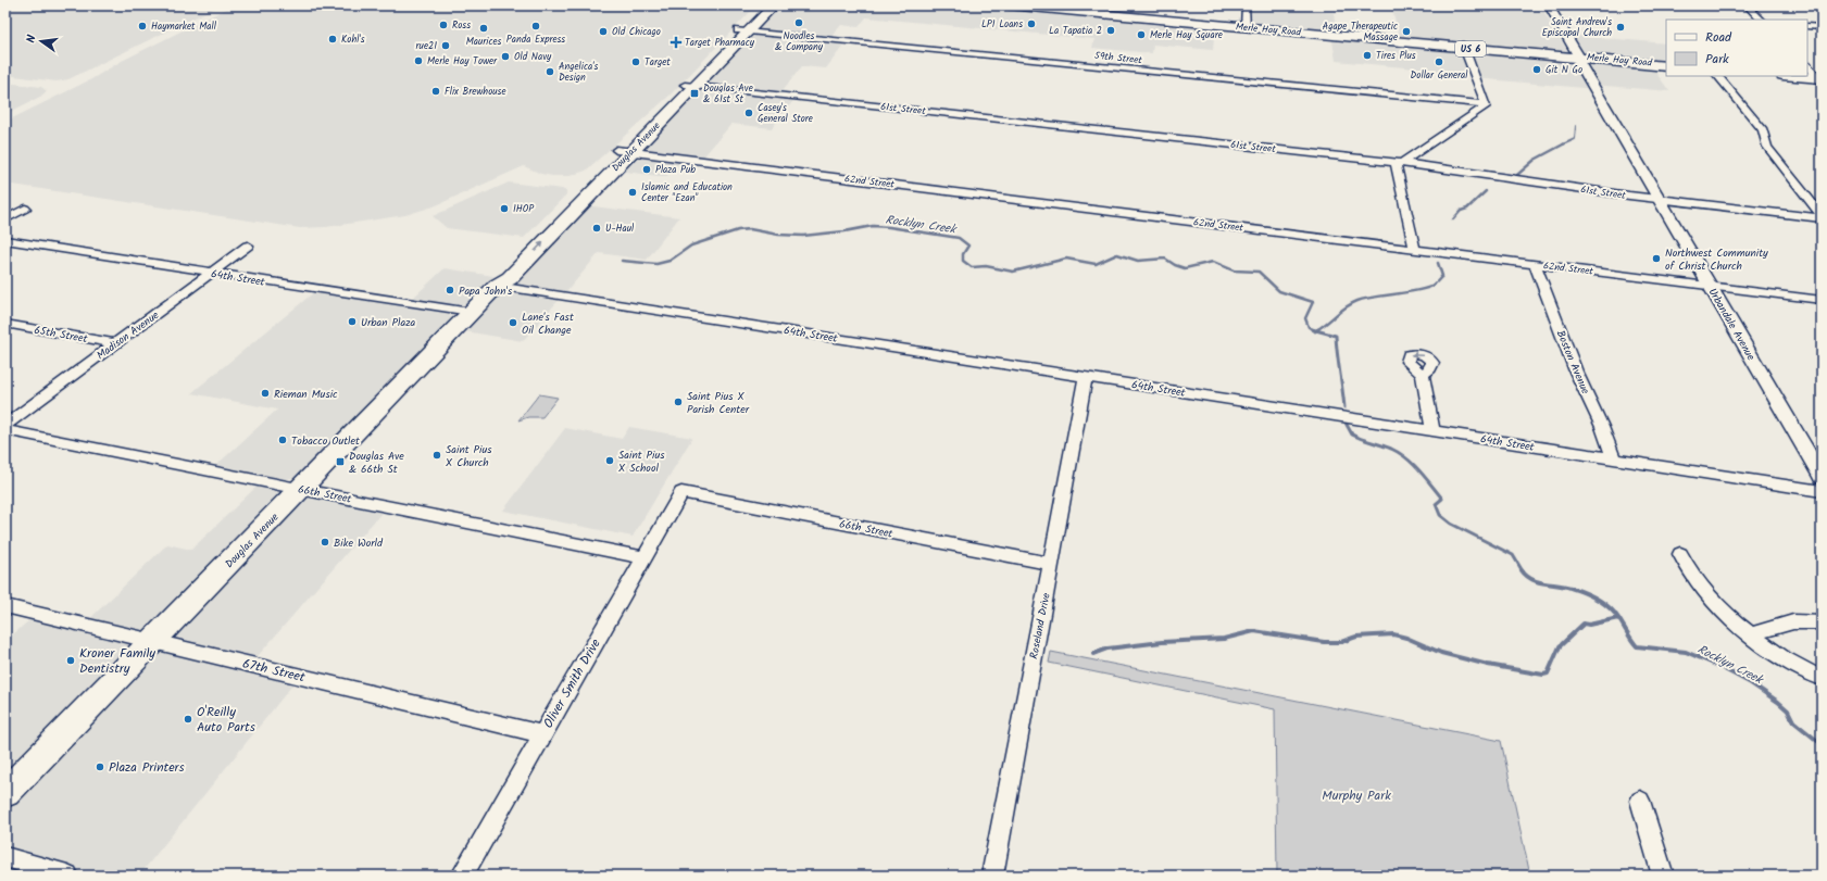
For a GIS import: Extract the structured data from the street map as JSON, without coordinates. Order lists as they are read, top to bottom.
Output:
{
  "streets": {
    "main road": ["Merle Hay Road", "US 6", "Douglas Avenue"],
    "street": [
      "59th Street",
      "61st Street",
      "62nd Street",
      "64th Street",
      "Urbandale Avenue",
      "65th Street",
      "Madison Avenue",
      "Boston Avenue",
      "66th Street",
      "Roseland Drive",
      "67th Street",
      "Oliver Smith Drive"
    ]
  },
  "crossings": [
    ["Merle Hay Road", "Urbandale Avenue"],
    ["59th Street", "Douglas Avenue"],
    ["61st Street", "Douglas Avenue"],
    ["61st Street", "Urbandale Avenue"],
    ["Douglas Avenue", "62nd Street"],
    ["Douglas Avenue", "64th Street"],
    ["Douglas Avenue", "66th Street"],
    ["Douglas Avenue", "67th Street"],
    ["62nd Street", "Urbandale Avenue"],
    ["62nd Street", "Boston Avenue"],
    ["64th Street", "Madison Avenue"],
    ["64th Street", "Boston Avenue"],
    ["64th Street", "Roseland Drive"],
    ["65th Street", "Madison Avenue"],
    ["66th Street", "Roseland Drive"],
    ["66th Street", "Oliver Smith Drive"],
    ["67th Street", "Oliver Smith Drive"]
  ],
  "water": ["Rocklyn Creek"],
  "parks": ["Murphy Park"],
  "places": {
    "other": [
      "Noodles & Company",
      "LPI Loans",
      "Ross",
      "Haymarket Mall",
      "Panda Express",
      "Saint Andrew's Episcopal Church",
      "Maurices",
      "La Tapatia 2",
      "Old Chicago",
      "Agape Therapeutic Massage",
      "Merle Hay Square",
      "Kohl's",
      "rue21",
      "Tires Plus",
      "Old Navy",
      "Merle Hay Tower",
      "Target",
      "Dollar General",
      "Git N Go",
      "Angelica's Design",
      "Flix Brewhouse",
      "Casey's General Store",
      "Plaza Pub",
      "Islamic and Education Center \"Ezan\"",
      "IHOP",
      "U-Haul",
      "Northwest Community of Christ Church",
      "Papa John's",
      "Urban Plaza",
      "Lane's Fast Oil Change",
      "Rieman Music",
      "Saint Pius X Parish Center",
      "Tobacco Outlet",
      "Saint Pius X Church",
      "Saint Pius X School",
      "Bike World",
      "Kroner Family Dentistry",
      "O'Reilly Auto Parts",
      "Plaza Printers"
    ],
    "health": ["Target Pharmacy"],
    "transit": ["Douglas Ave & 61st St", "Douglas Ave & 66th St"]
  },
  "legend": ["Road", "Park"],
  "north": "left"
}
